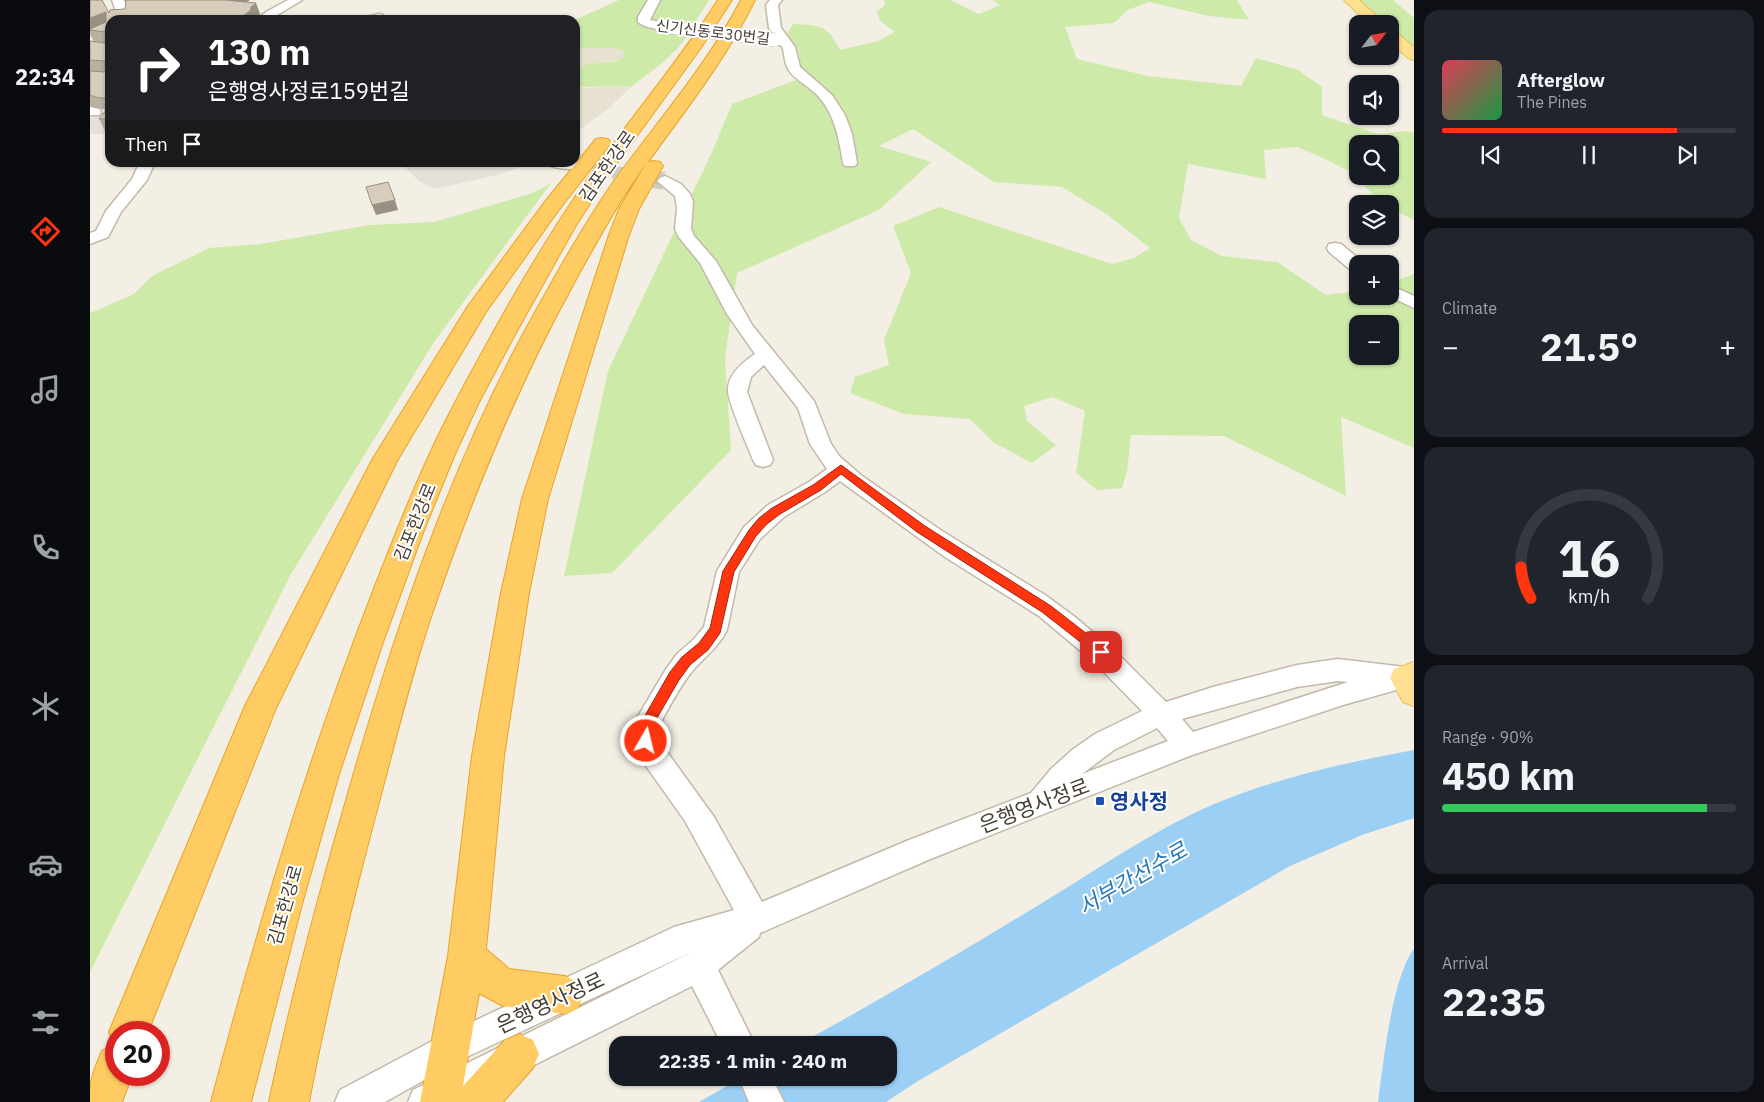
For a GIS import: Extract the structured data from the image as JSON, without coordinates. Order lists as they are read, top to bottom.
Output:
{
  "streets": {
    "highway": ["김포한강로"],
    "street": ["신기신동로30번길", "은행영사정로"]
  },
  "water": ["서부간선수로"],
  "places": {
    "transit": ["영사정"]
  },
  "north": "top right",
  "page": {
    "tabs": "22:34",
    "map_buttons": ["+", "−"],
    "turn": ["130 m", "은행영사정로159번길"],
    "song": ["Afterglow", "The Pines"],
    "then": "Then",
    "tile": [
      "Climate",
      ["Range · 90%", "450 km"],
      ["Arrival", "22:35"]
    ],
    "heat": ["−", "21.5°", "+"],
    "limit": "20",
    "trip": "22:35 · 1 min · 240 m",
    "gauge": ["16", "km/h"]
  }
}
